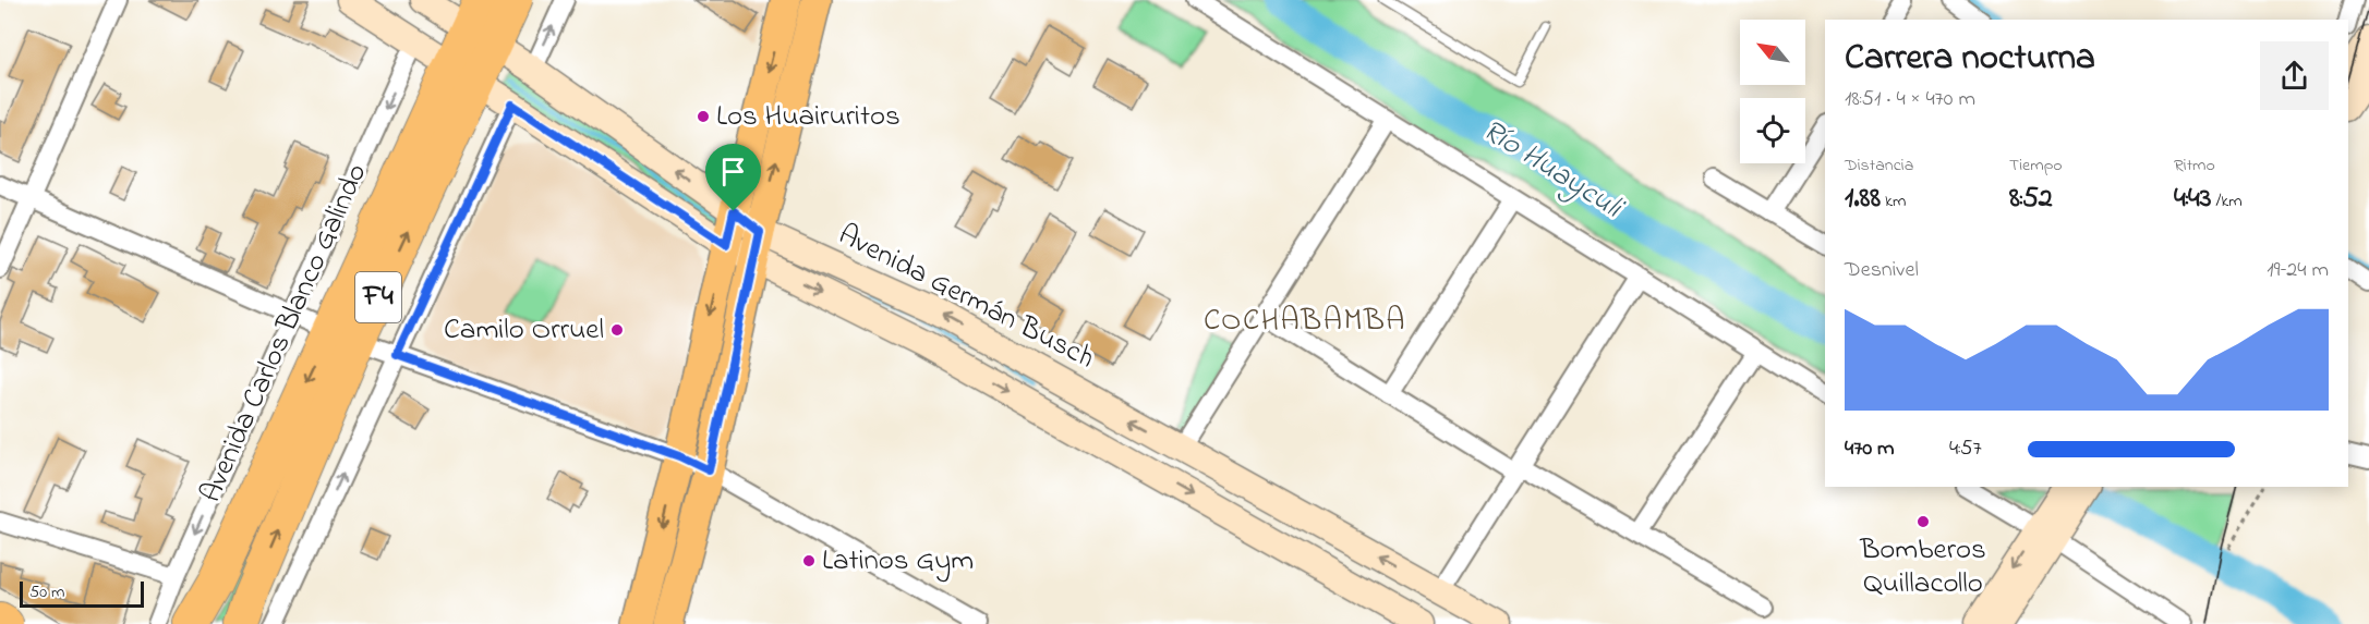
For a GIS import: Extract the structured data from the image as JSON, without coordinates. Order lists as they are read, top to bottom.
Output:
{
  "streets": {
    "highway": ["F4", "Avenida Carlos Blanco Galindo"],
    "street": ["Avenida Germán Busch"]
  },
  "crossings": [
    ["Avenida Germán Busch", "Avenida Carlos Blanco Galindo"]
  ],
  "districts": ["COCHABAMBA"],
  "water": ["Río Huayculi"],
  "places": [
    "Los Huairuritos",
    "Camilo Orruel",
    "Bomberos Quillacollo",
    "Latinos Gym"
  ],
  "scale_bar": "50 m",
  "north": "top left",
  "page": {
    "heading": ["Carrera nocturna", "18:51 · 4 × 470 m"],
    "stats": [
      ["Distancia", "1.88 km"],
      ["Tiempo", "8:52"],
      ["Ritmo", "4:43 /km"]
    ],
    "chart": ["Desnivel", "19–24 m"],
    "list": [
      {
        "name": "470 m",
        "note": "4:57"
      }
    ],
    "scale": "50 m"
  }
}
